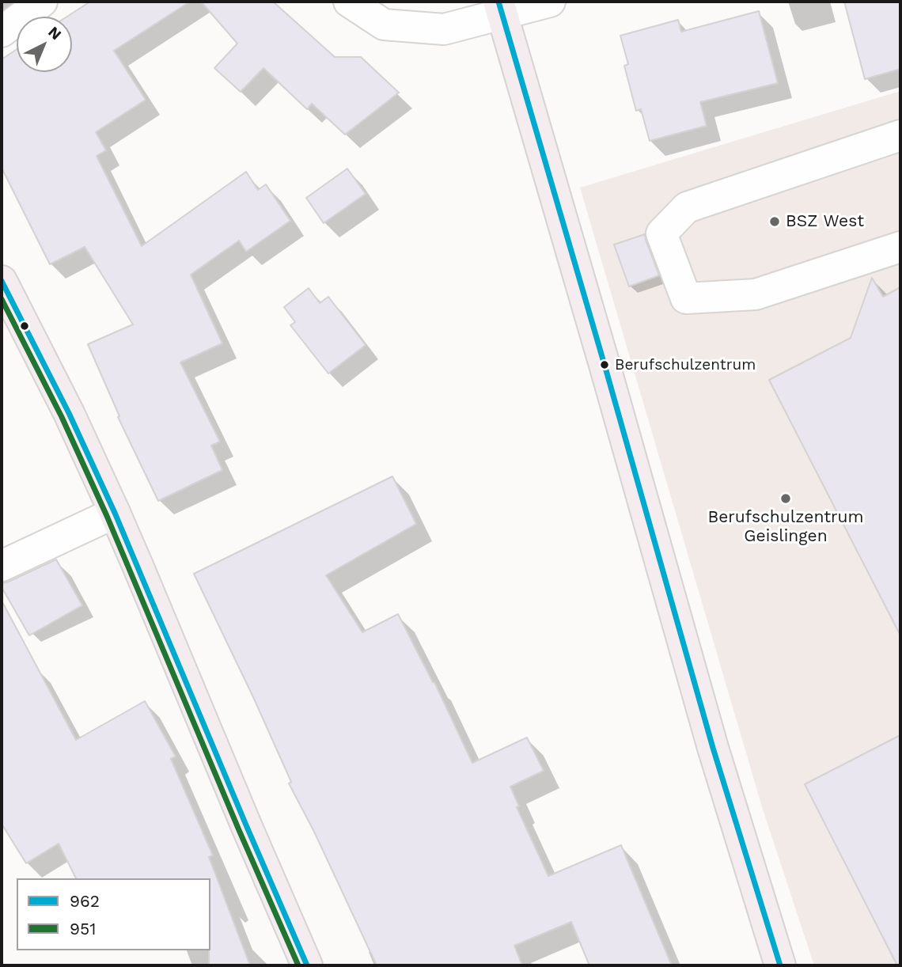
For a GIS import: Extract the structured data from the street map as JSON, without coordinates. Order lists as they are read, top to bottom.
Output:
{
  "places": ["BSZ West", "Berufschulzentrum", "Berufschulzentrum Geislingen"],
  "lines": ["transit line 962", "transit line 951"],
  "legend": ["962", "951"],
  "north": "top right"
}
